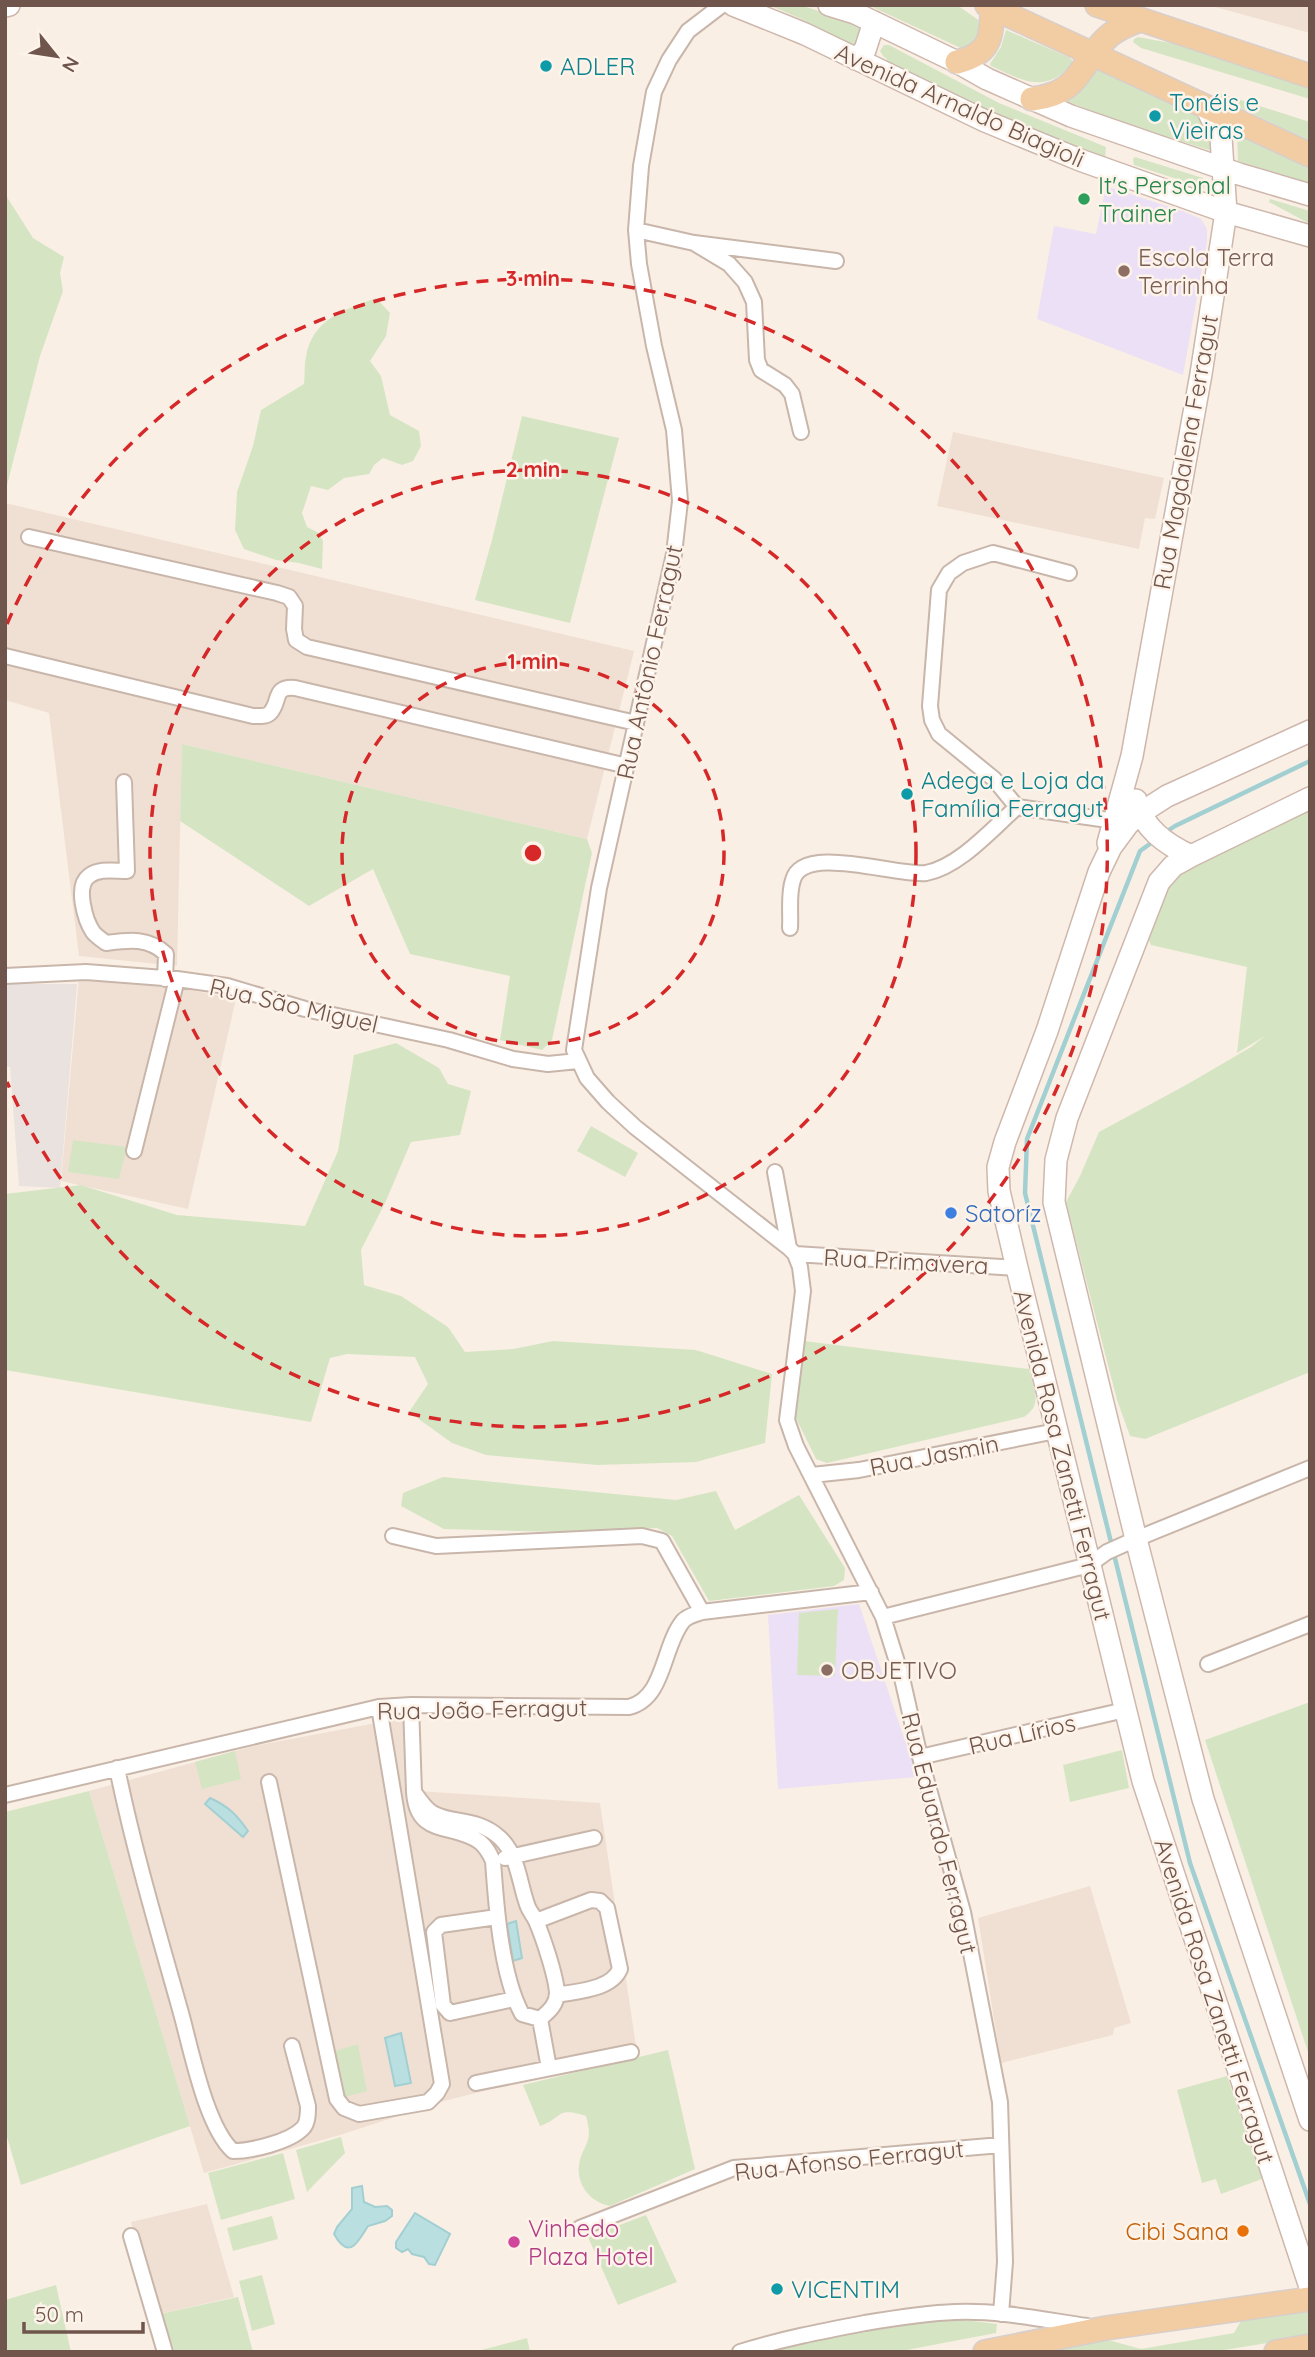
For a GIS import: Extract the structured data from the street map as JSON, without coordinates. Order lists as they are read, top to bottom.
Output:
{
  "streets": {
    "main road": ["Avenida Arnaldo Biagioli", "Rua Magdalena Ferragut", "Avenida Rosa Zanetti Ferragut"],
    "street": [
      "Rua Antônio Ferragut",
      "Rua São Miguel",
      "Rua Primavera",
      "Rua Jasmin",
      "Rua João Ferragut",
      "Rua Lírios",
      "Rua Eduardo Ferragut",
      "Rua Afonso Ferragut"
    ]
  },
  "crossings": [
    ["Avenida Arnaldo Biagioli", "Rua Magdalena Ferragut"],
    ["Rua Magdalena Ferragut", "Avenida Rosa Zanetti Ferragut"],
    ["Rua Antônio Ferragut", "Rua São Miguel"],
    ["Rua Antônio Ferragut", "Rua Primavera"],
    ["Rua Antônio Ferragut", "Rua Eduardo Ferragut"],
    ["Rua Primavera", "Avenida Rosa Zanetti Ferragut"],
    ["Rua Primavera", "Rua Eduardo Ferragut"],
    ["Rua Jasmin", "Avenida Rosa Zanetti Ferragut"],
    ["Rua Jasmin", "Rua Eduardo Ferragut"],
    ["Avenida Rosa Zanetti Ferragut", "Rua Lírios"],
    ["Rua Lírios", "Rua Eduardo Ferragut"],
    ["Rua Eduardo Ferragut", "Rua Afonso Ferragut"]
  ],
  "places": [
    "ADLER",
    "Tonéis e Vieiras",
    "It's Personal Trainer",
    "Escola Terra Terrinha",
    "Adega e Loja da Família Ferragut",
    "Satoríz",
    "OBJETIVO",
    "Cibi Sana",
    "Vinhedo Plaza Hotel",
    "VICENTIM"
  ],
  "scale_bar": "50 m",
  "north": "bottom right",
  "rings": ["3 min", "2 min", "1 min"]
}
